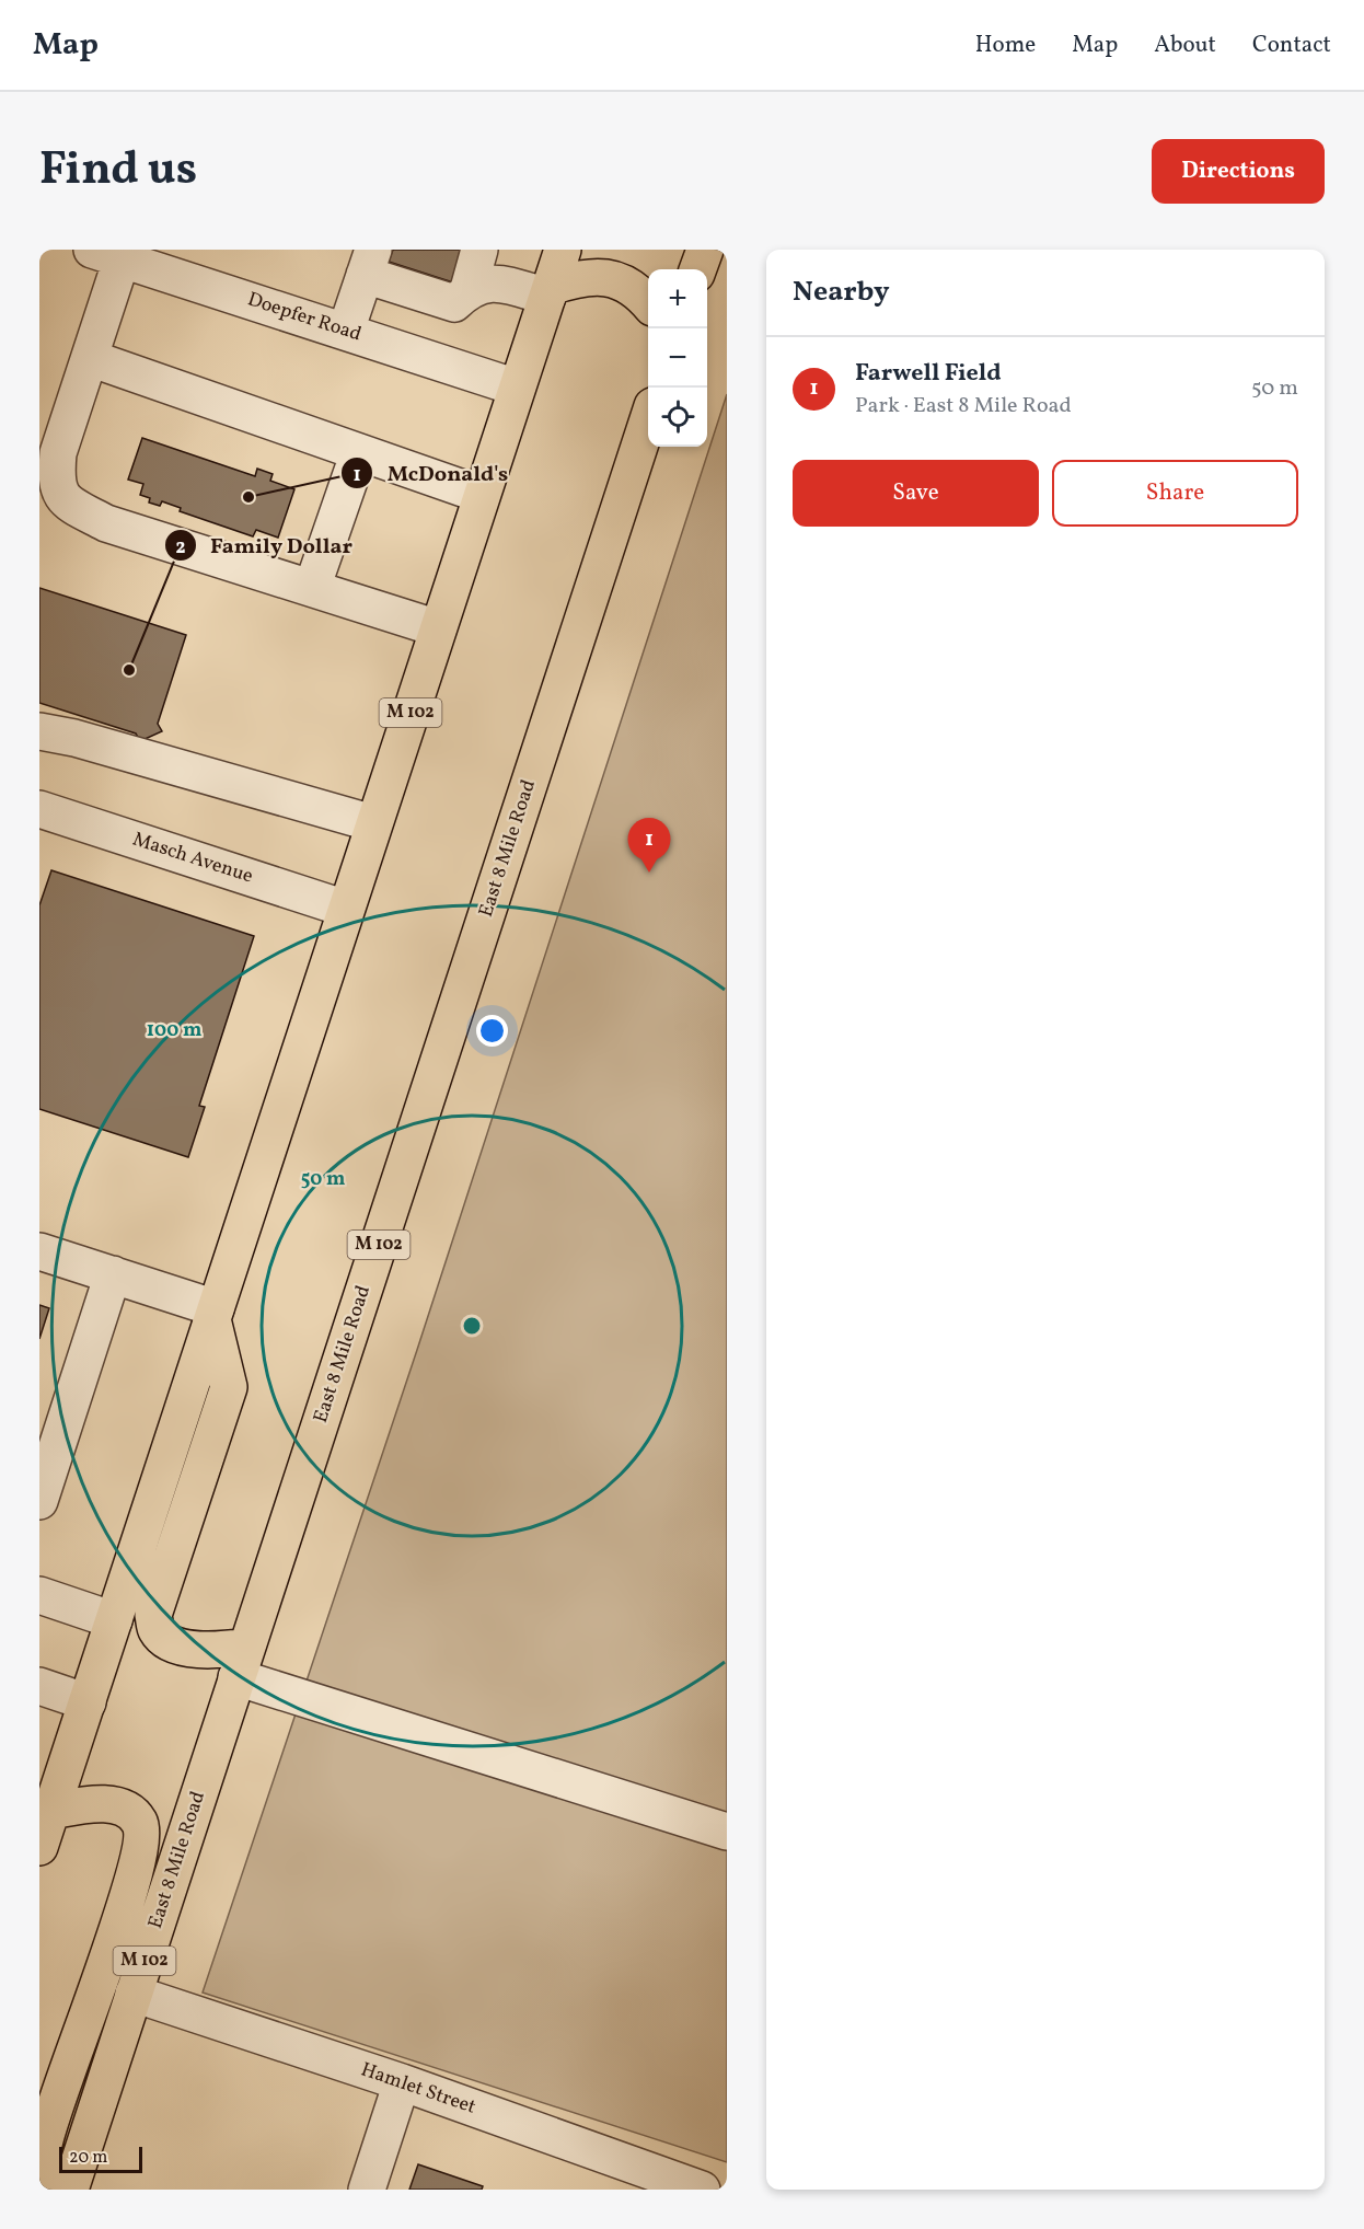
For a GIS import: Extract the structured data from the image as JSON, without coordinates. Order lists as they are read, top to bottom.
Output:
{
  "streets": {
    "highway": ["M 102", "East 8 Mile Road"],
    "street": ["Doepfer Road", "Masch Avenue", "Hamlet Street"]
  },
  "crossings": [
    ["Doepfer Road", "M 102"],
    ["M 102", "Masch Avenue"],
    ["East 8 Mile Road", "Hamlet Street"]
  ],
  "places": ["McDonald's", "Family Dollar"],
  "scale_bar": "20 m",
  "page": {
    "header": "Map",
    "nav": [
      "Home",
      "Map",
      "About",
      "Contact"
    ],
    "title": "Find us",
    "buttons": [
      "Directions",
      ["Save", "Share"]
    ],
    "heading": "Nearby",
    "map_buttons": ["+", "−"],
    "list": [
      {
        "mark": "1",
        "name": "Farwell Field",
        "note": "Park · East 8 Mile Road",
        "value": "50 m"
      }
    ],
    "pins": "1",
    "scale": "20 m"
  },
  "rings": ["100 m", "50 m"]
}
